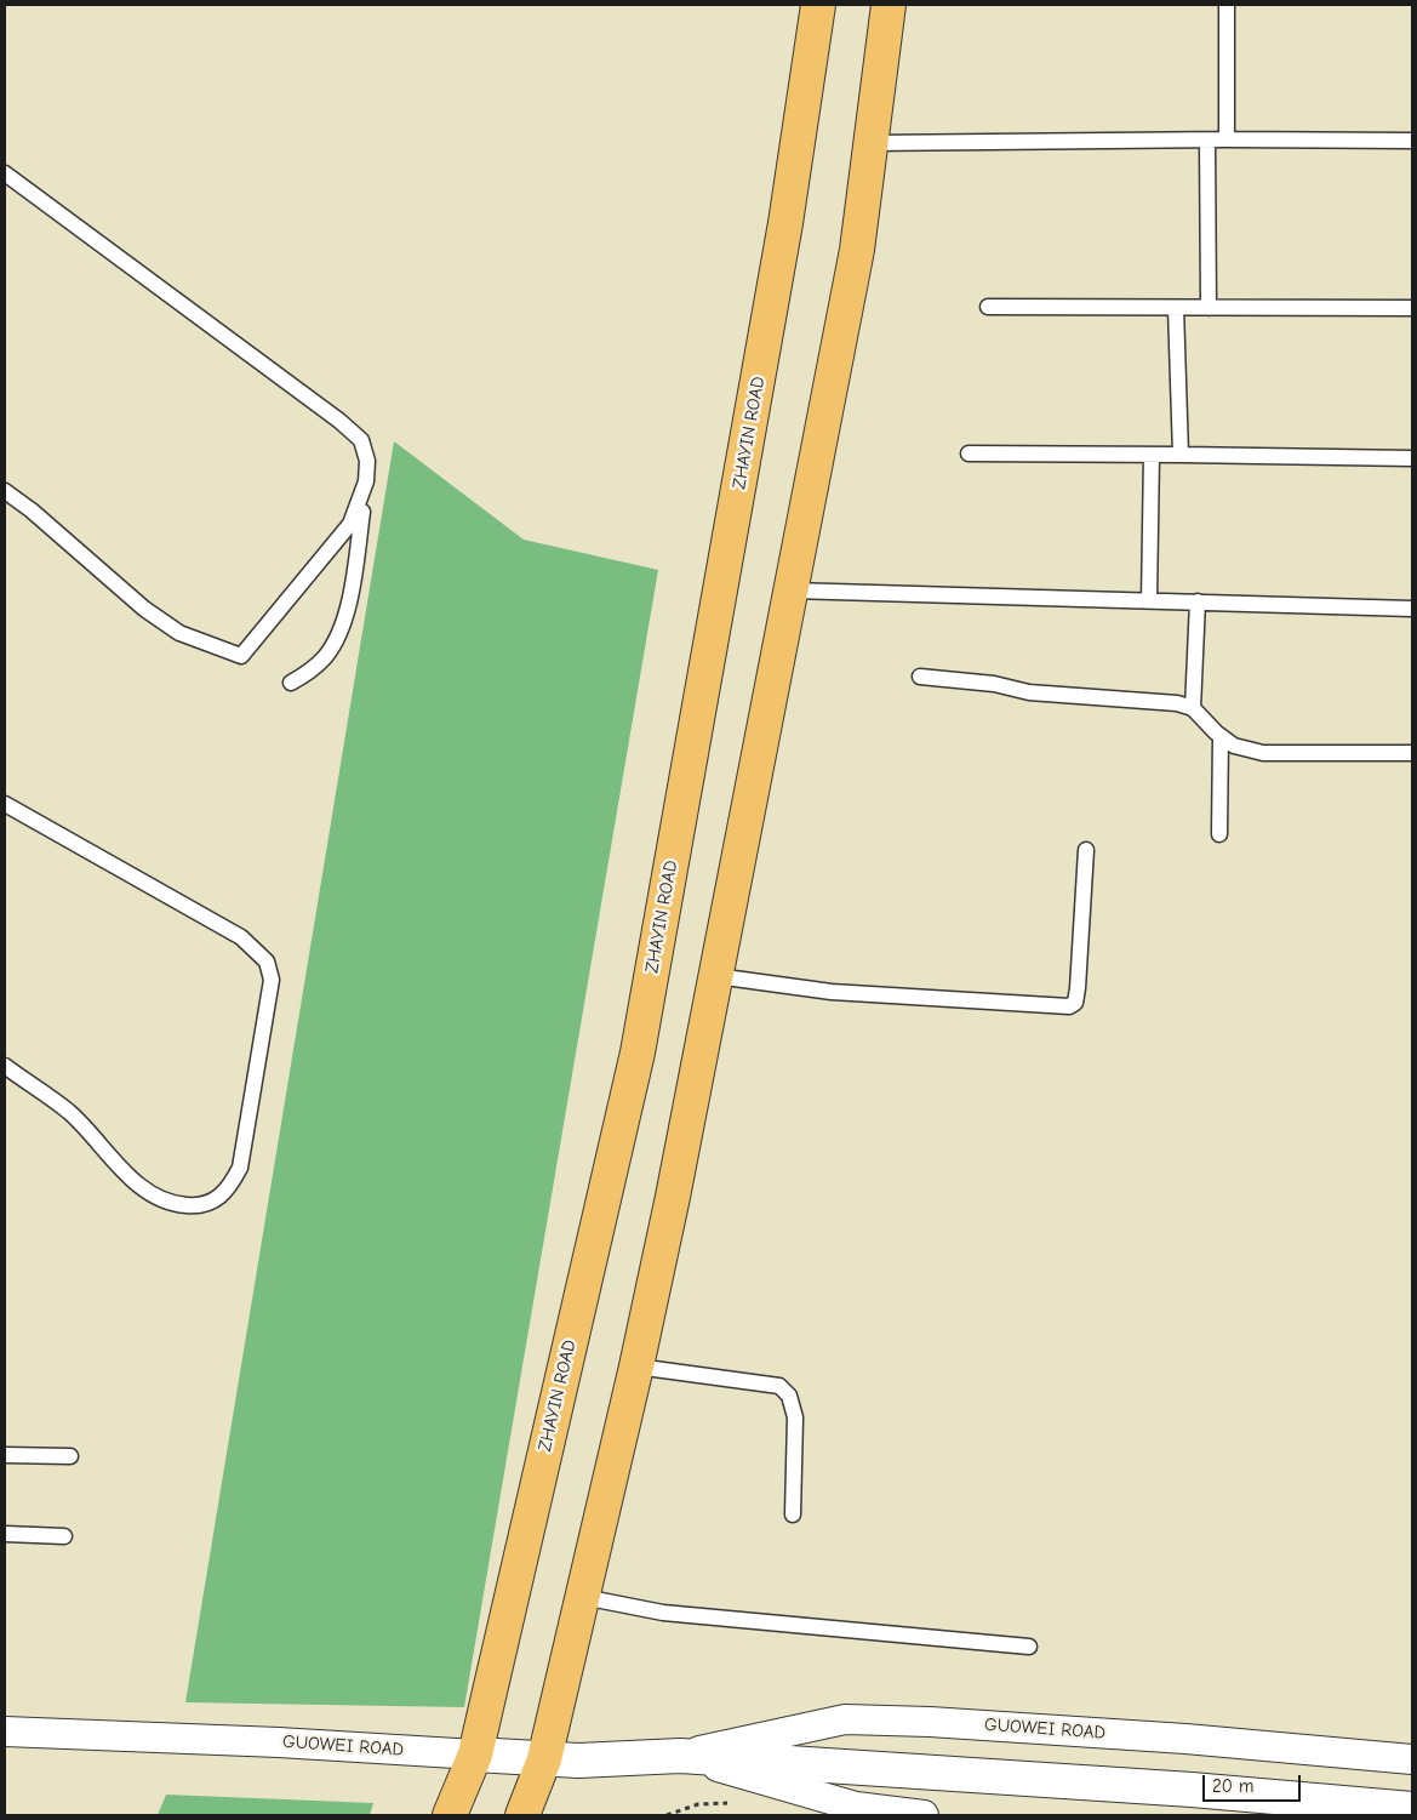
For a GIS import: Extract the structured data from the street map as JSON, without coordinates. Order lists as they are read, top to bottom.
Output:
{
  "streets": {
    "main road": ["ZHAYIN ROAD"],
    "street": ["GUOWEI ROAD"]
  },
  "crossings": [
    ["ZHAYIN ROAD", "GUOWEI ROAD"]
  ],
  "scale_bar": "20 m"
}
